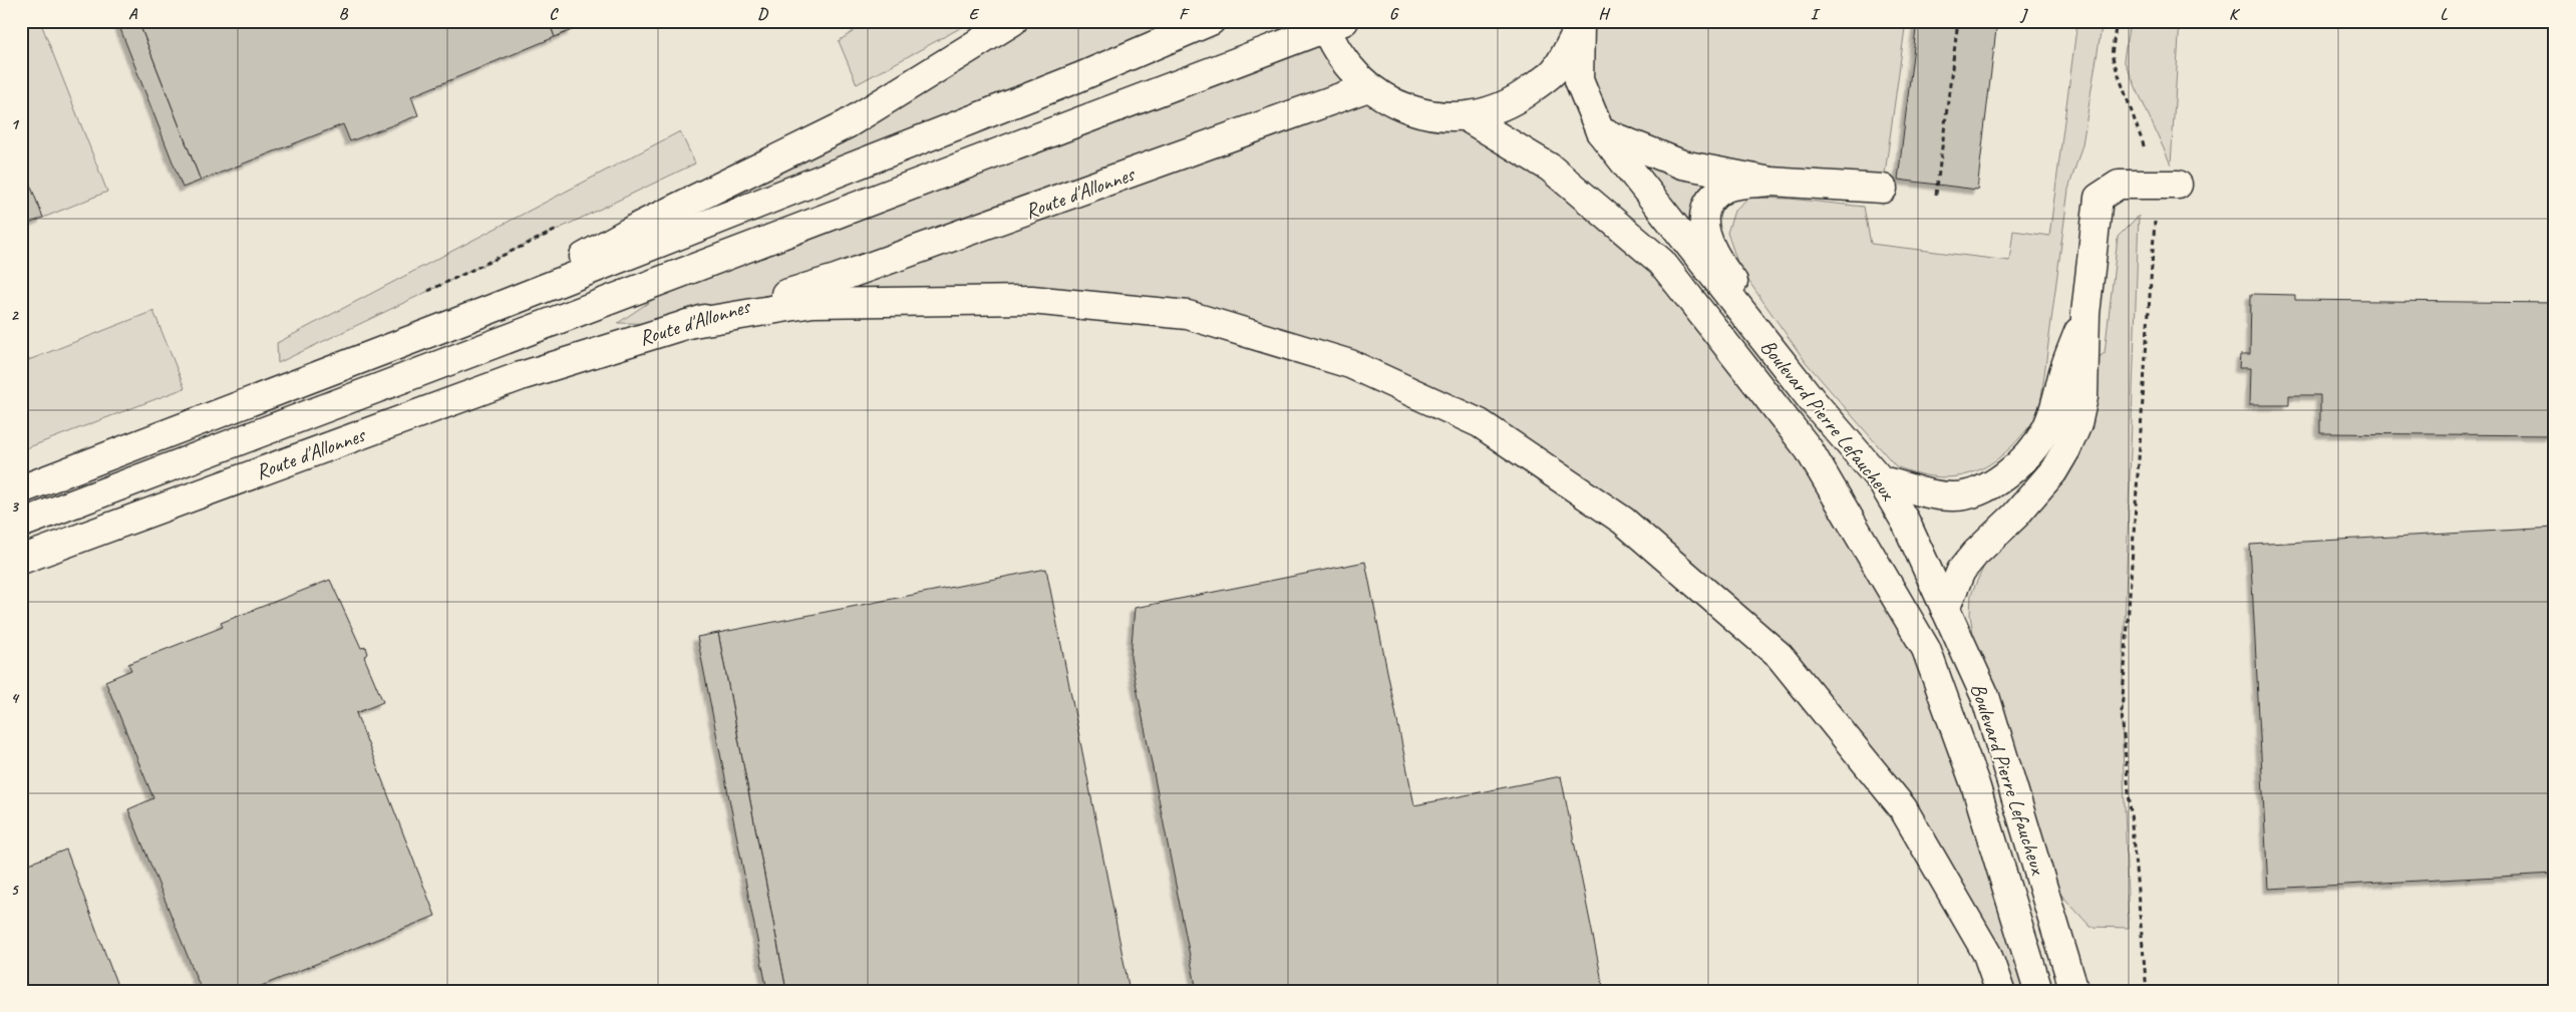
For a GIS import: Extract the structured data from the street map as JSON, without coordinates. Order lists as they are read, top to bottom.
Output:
{
  "streets": {
    "main road": ["Route d'Allonnes", "Boulevard Pierre Lefaucheux"]
  },
  "grid": {
    "columns": [
      "A",
      "B",
      "C",
      "D",
      "E",
      "F",
      "G",
      "H",
      "I",
      "J",
      "K",
      "L"
    ],
    "rows": [
      "1",
      "2",
      "3",
      "4",
      "5"
    ]
  }
}
